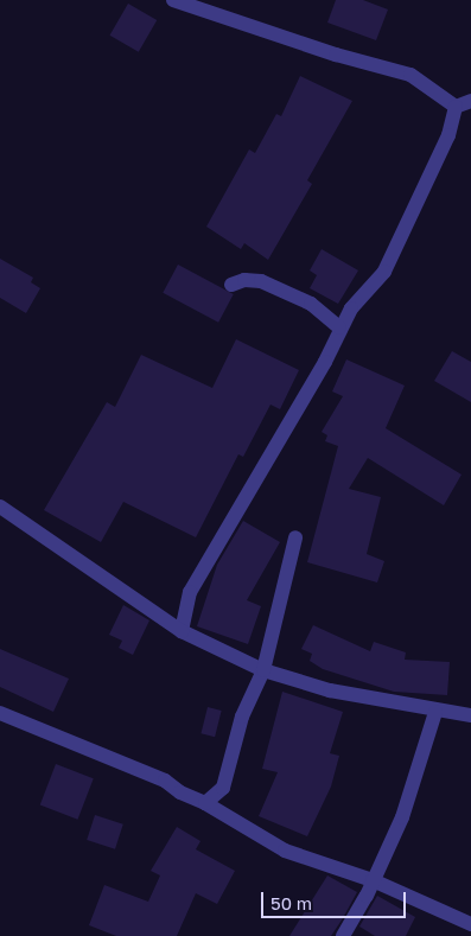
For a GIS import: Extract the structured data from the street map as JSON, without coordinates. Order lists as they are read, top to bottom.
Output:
{
  "scale_bar": "50 m"
}
